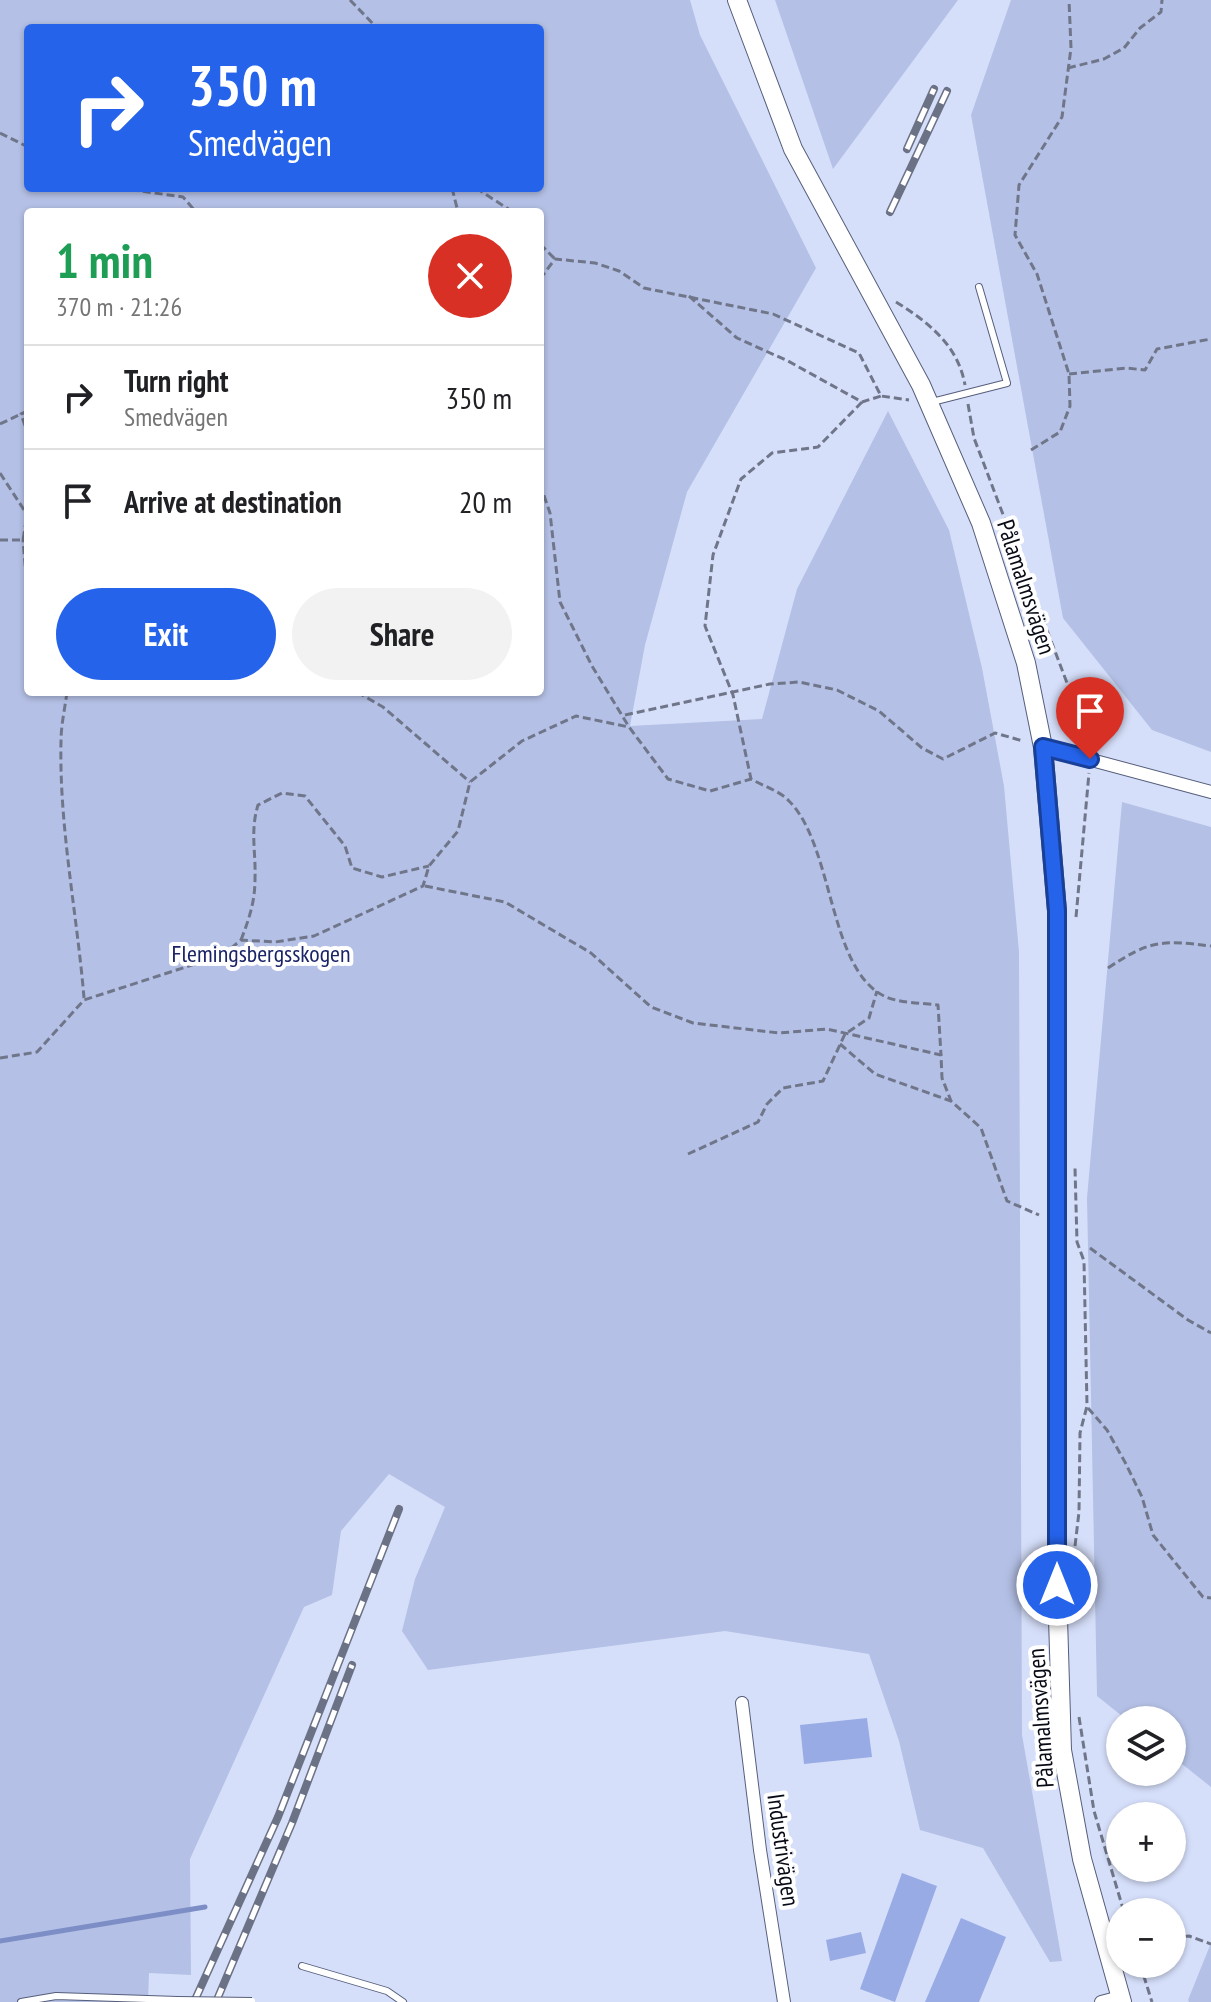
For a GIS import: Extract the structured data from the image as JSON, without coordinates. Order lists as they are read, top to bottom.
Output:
{
  "streets": {
    "street": ["Pålamalmsvägen", "Industrivägen"]
  },
  "parks": ["Flemingsbergsskogen"],
  "page": {
    "turn": ["350 m", "Smedvägen"],
    "heading": ["1 min", "370 m · 21:26"],
    "list": [
      {
        "name": "Turn right",
        "note": "Smedvägen",
        "value": "350 m"
      },
      {
        "name": "Arrive at destination",
        "value": "20 m"
      }
    ],
    "buttons": ["Exit", "Share"],
    "map_buttons": ["+", "−"]
  }
}
